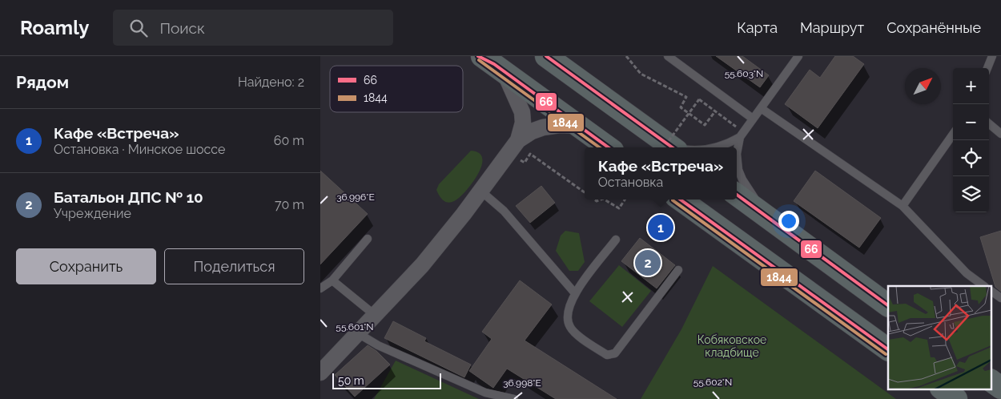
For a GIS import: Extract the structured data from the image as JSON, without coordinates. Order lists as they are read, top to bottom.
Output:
{
  "parks": ["Кобяковское кладбище"],
  "lines": ["transit line 66", "transit line 1844"],
  "legend": ["66", "1844"],
  "scale_bar": "50 m",
  "north": "top right",
  "page": {
    "header": "Roamly",
    "search": "Поиск",
    "nav": ["Карта", "Маршрут", "Сохранённые"],
    "heading": ["Рядом", "Найдено: 2"],
    "map_buttons": ["+", "−"],
    "list": [
      {
        "mark": "1",
        "name": "Кафе «Встреча»",
        "note": "Остановка · Минское шоссе",
        "value": "60 m"
      },
      {
        "mark": "2",
        "name": "Батальон ДПС № 10",
        "note": "Учреждение",
        "value": "70 m"
      }
    ],
    "popup": ["Кафе «Встреча»", "Остановка"],
    "pins": ["1", "2"],
    "buttons": ["Сохранить", "Поделиться"],
    "scale": "50 m"
  },
  "coordinates": [
    "55.603°N",
    "36.996°E",
    "55.601°N",
    "55.602°N",
    "36.998°E"
  ]
}
